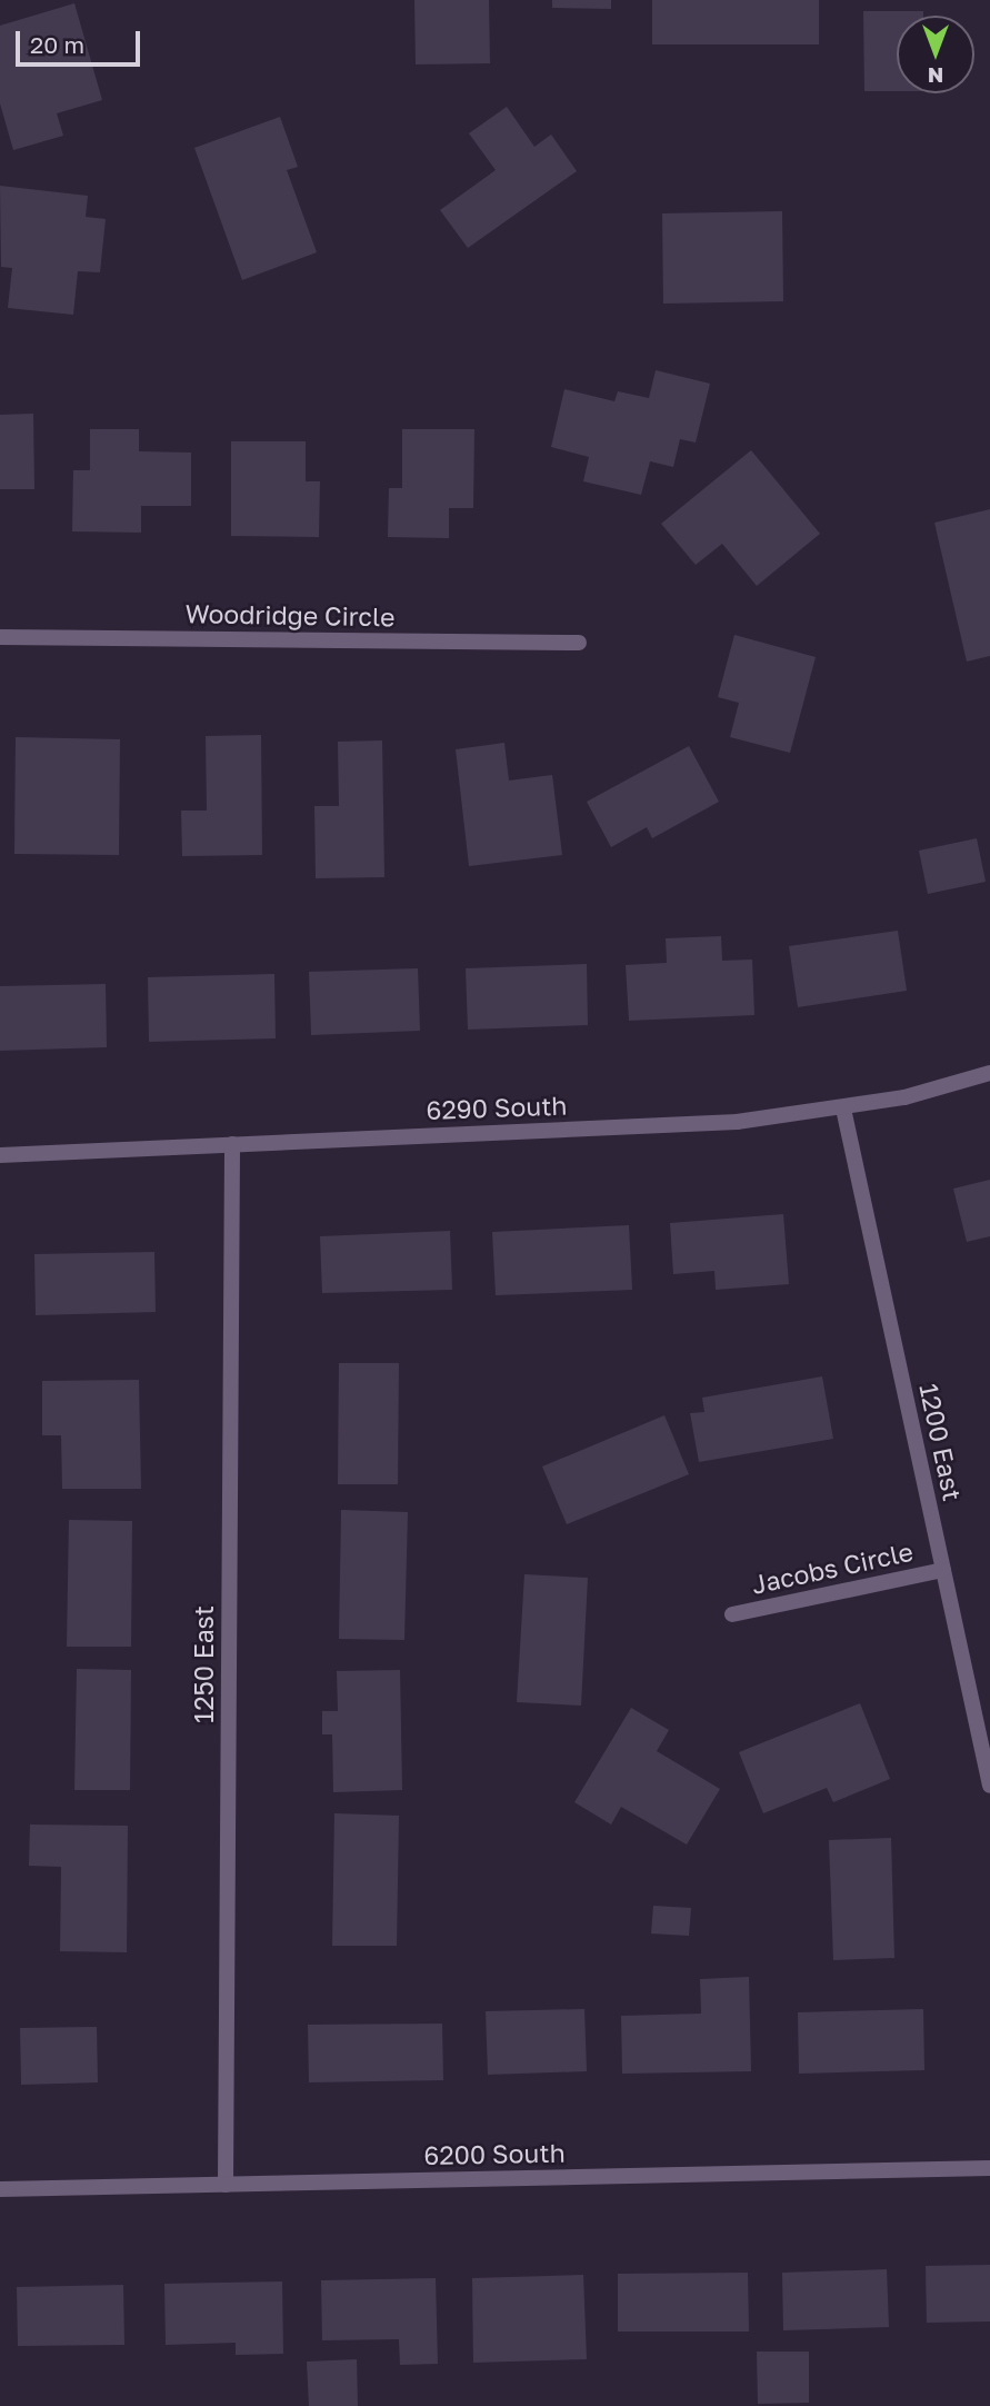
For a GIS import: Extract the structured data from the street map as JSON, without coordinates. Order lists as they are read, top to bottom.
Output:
{
  "streets": {
    "street": [
      "Woodridge Circle",
      "6290 South",
      "1200 East",
      "Jacobs Circle",
      "1250 East",
      "6200 South"
    ]
  },
  "crossings": [
    ["6290 South", "1200 East"],
    ["6290 South", "1250 East"],
    ["1200 East", "Jacobs Circle"],
    ["1250 East", "6200 South"]
  ],
  "scale_bar": "20 m",
  "north": "bottom"
}
